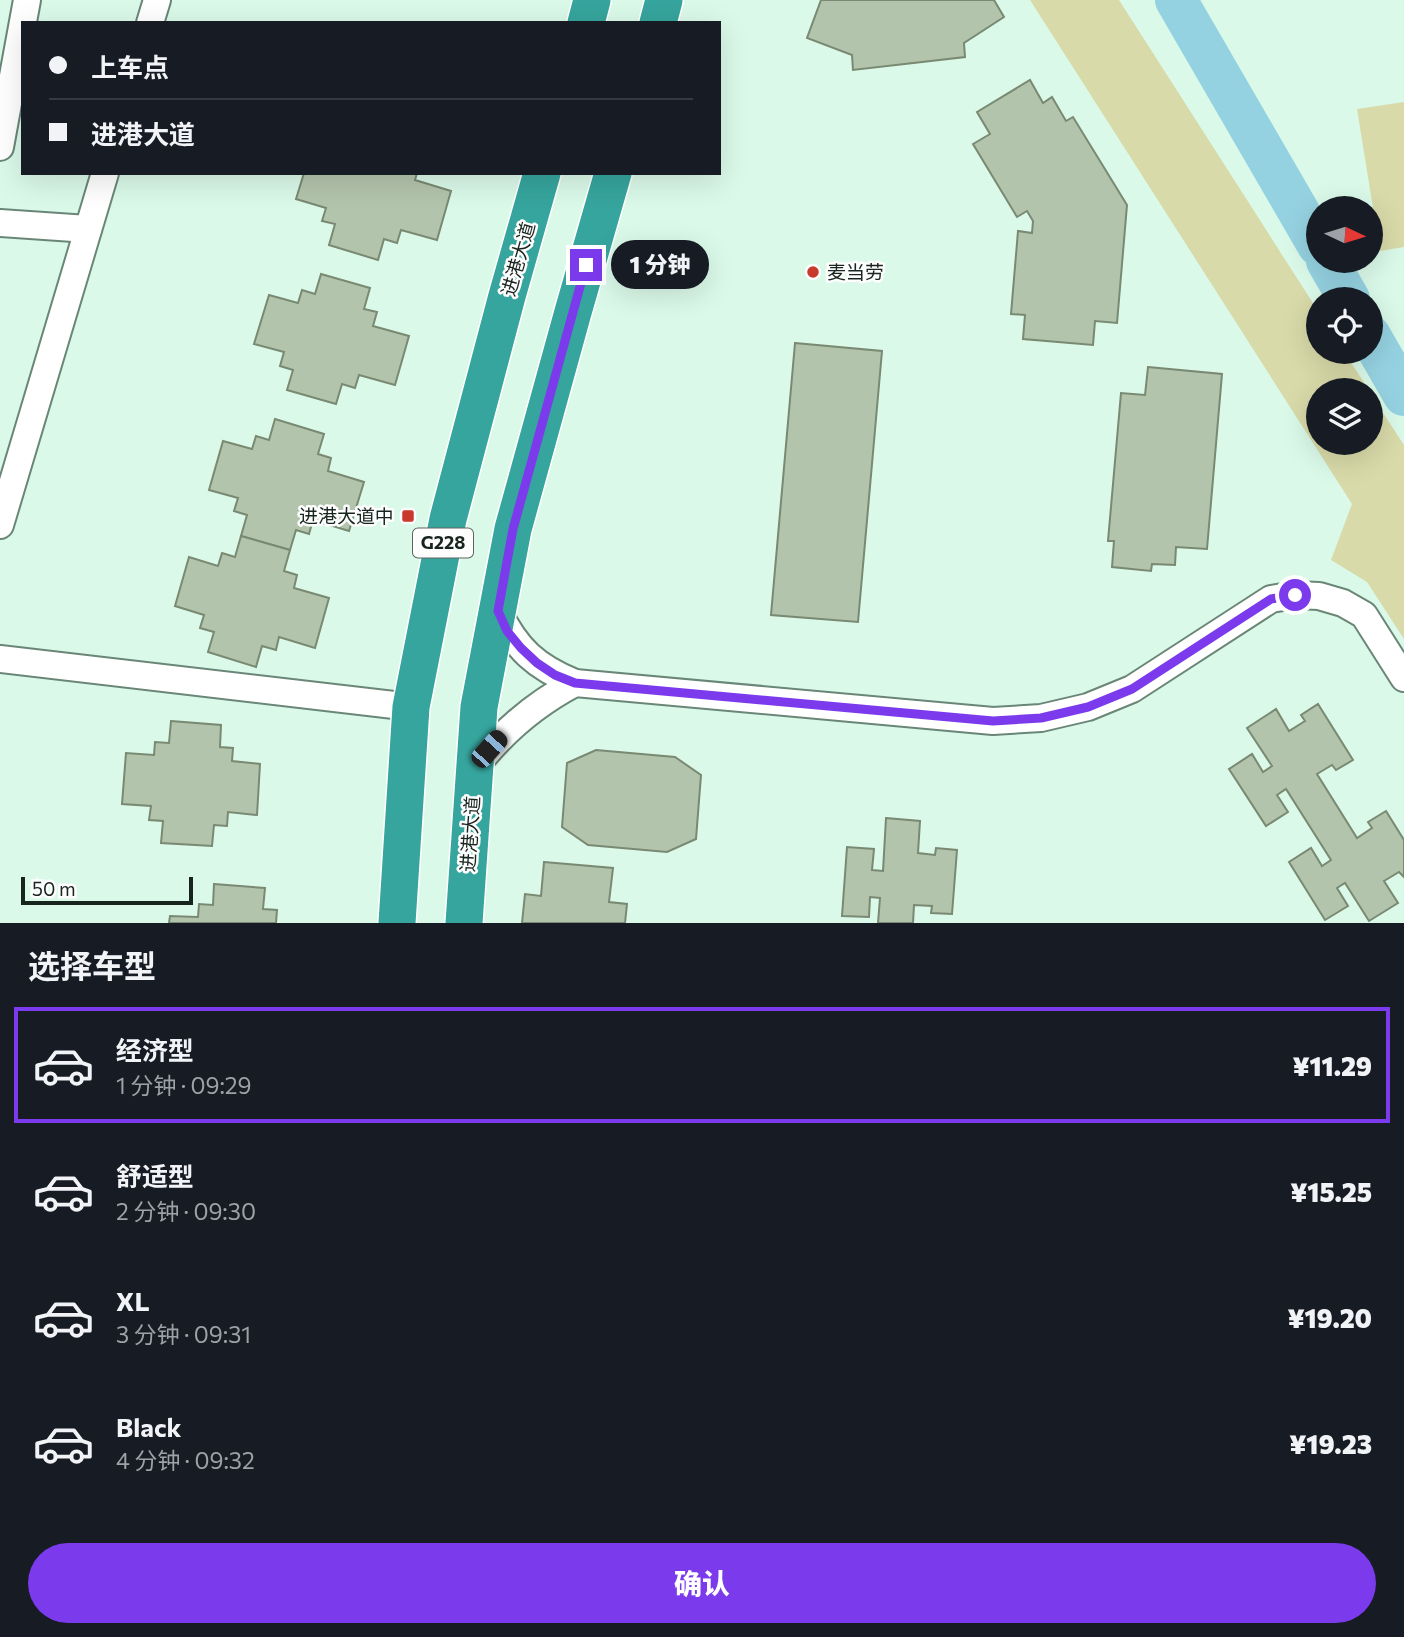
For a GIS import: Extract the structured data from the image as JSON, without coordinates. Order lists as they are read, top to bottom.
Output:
{
  "streets": {
    "highway": ["进港大道", "G228"]
  },
  "places": {
    "other": ["麦当劳"],
    "transit": ["进港大道中"]
  },
  "scale_bar": "50 m",
  "north": "right",
  "page": {
    "banner": ["上车点", "进港大道"],
    "bubble": "1 分钟",
    "scale": "50 m",
    "heading": "选择车型",
    "list": [
      {
        "name": "经济型",
        "note": "1 分钟 · 09:29",
        "value": "¥11.29"
      },
      {
        "name": "舒适型",
        "note": "2 分钟 · 09:30",
        "value": "¥15.25"
      },
      {
        "name": "XL",
        "note": "3 分钟 · 09:31",
        "value": "¥19.20"
      },
      {
        "name": "Black",
        "note": "4 分钟 · 09:32",
        "value": "¥19.23"
      }
    ],
    "buttons": "确认"
  }
}
